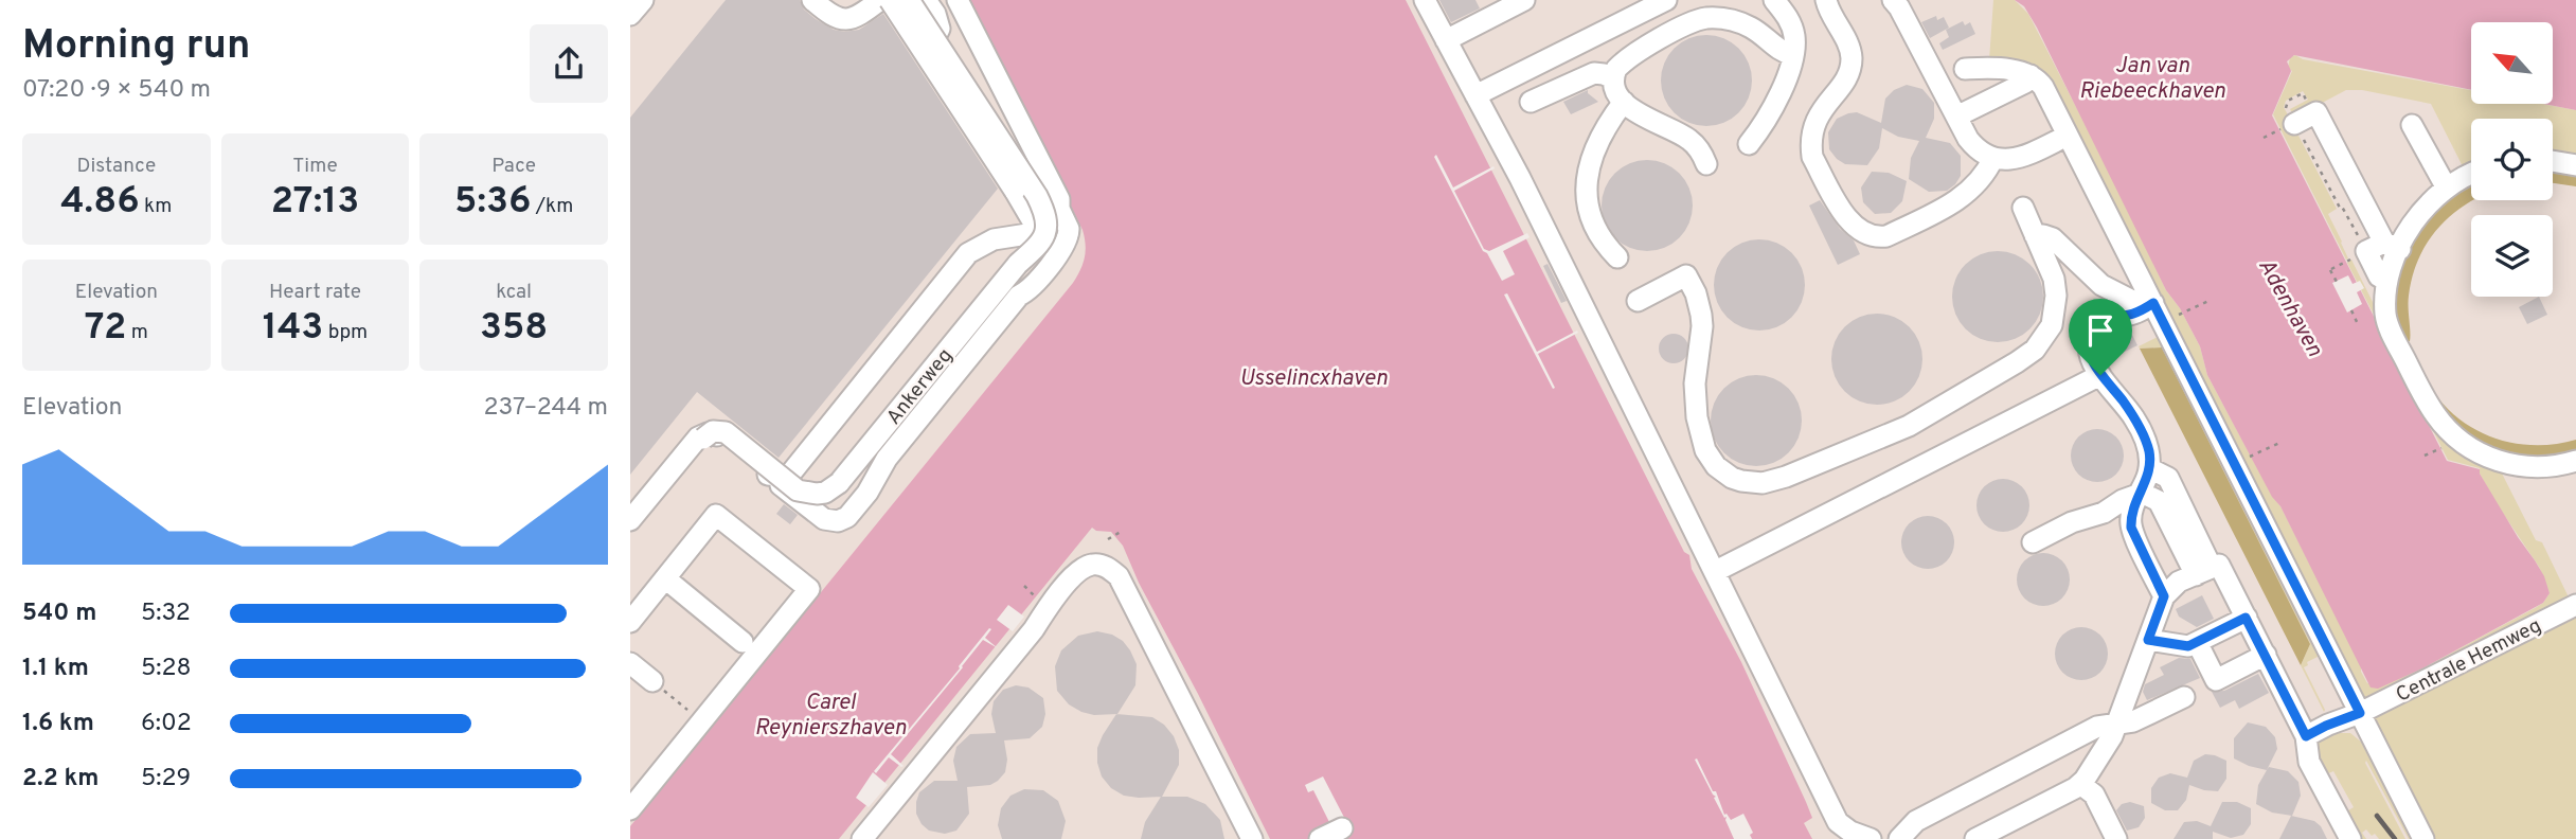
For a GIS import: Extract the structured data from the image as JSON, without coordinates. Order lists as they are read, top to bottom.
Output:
{
  "streets": {
    "street": ["Ankerweg", "Centrale Hemweg"]
  },
  "water": [
    "Jan van Riebeeckhaven",
    "Adenhaven",
    "Usselincxhaven",
    "Carel Reynierszhaven"
  ],
  "north": "top left",
  "page": {
    "heading": ["Morning run", "07:20 · 9 × 540 m"],
    "stats": [
      ["Distance", "4.86 km"],
      ["Time", "27:13"],
      ["Pace", "5:36 /km"],
      ["Elevation", "72 m"],
      ["Heart rate", "143 bpm"],
      ["kcal", "358"]
    ],
    "chart": ["Elevation", "237–244 m"],
    "list": [
      {
        "name": "540 m",
        "note": "5:32"
      },
      {
        "name": "1.1 km",
        "note": "5:28"
      },
      {
        "name": "1.6 km",
        "note": "6:02"
      },
      {
        "name": "2.2 km",
        "note": "5:29"
      }
    ]
  }
}
